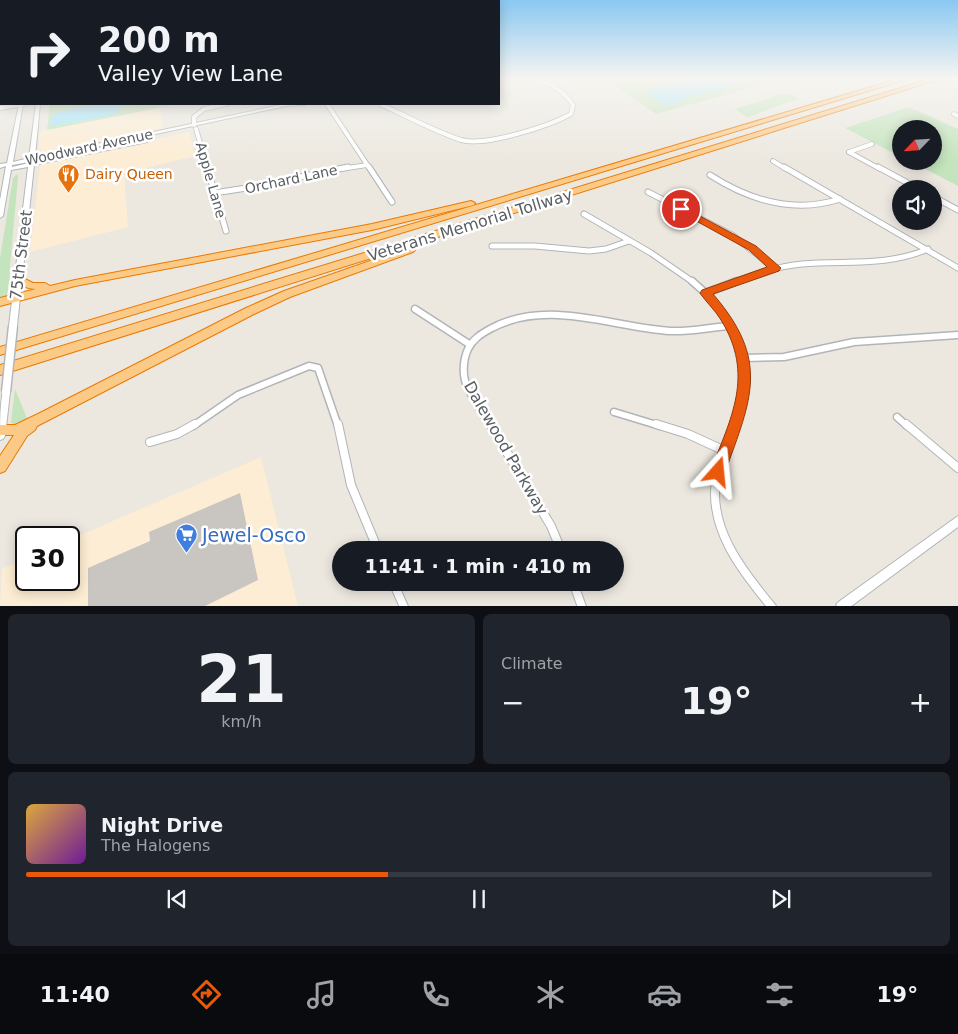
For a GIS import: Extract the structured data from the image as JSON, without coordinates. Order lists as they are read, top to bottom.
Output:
{
  "streets": {
    "highway": ["Veterans Memorial Tollway"],
    "main road": ["Woodward Avenue", "75th Street"],
    "street": ["Orchard Lane", "Apple Lane", "Dalewood Parkway"]
  },
  "crossings": [
    ["Woodward Avenue", "Apple Lane"],
    ["Woodward Avenue", "75th Street"],
    ["Orchard Lane", "Apple Lane"]
  ],
  "places": {
    "restaurant": ["Dairy Queen"],
    "supermarket": ["Jewel-Osco"]
  },
  "north": "bottom left",
  "page": {
    "turn": ["200 m", "Valley View Lane"],
    "limit": "30",
    "trip": "11:41 · 1 min · 410 m",
    "tile": [
      ["21", "km/h"],
      "Climate"
    ],
    "heat": ["−", "19°", "+"],
    "song": ["Night Drive", "The Halogens"],
    "tabs": ["11:40", "19°"]
  }
}
